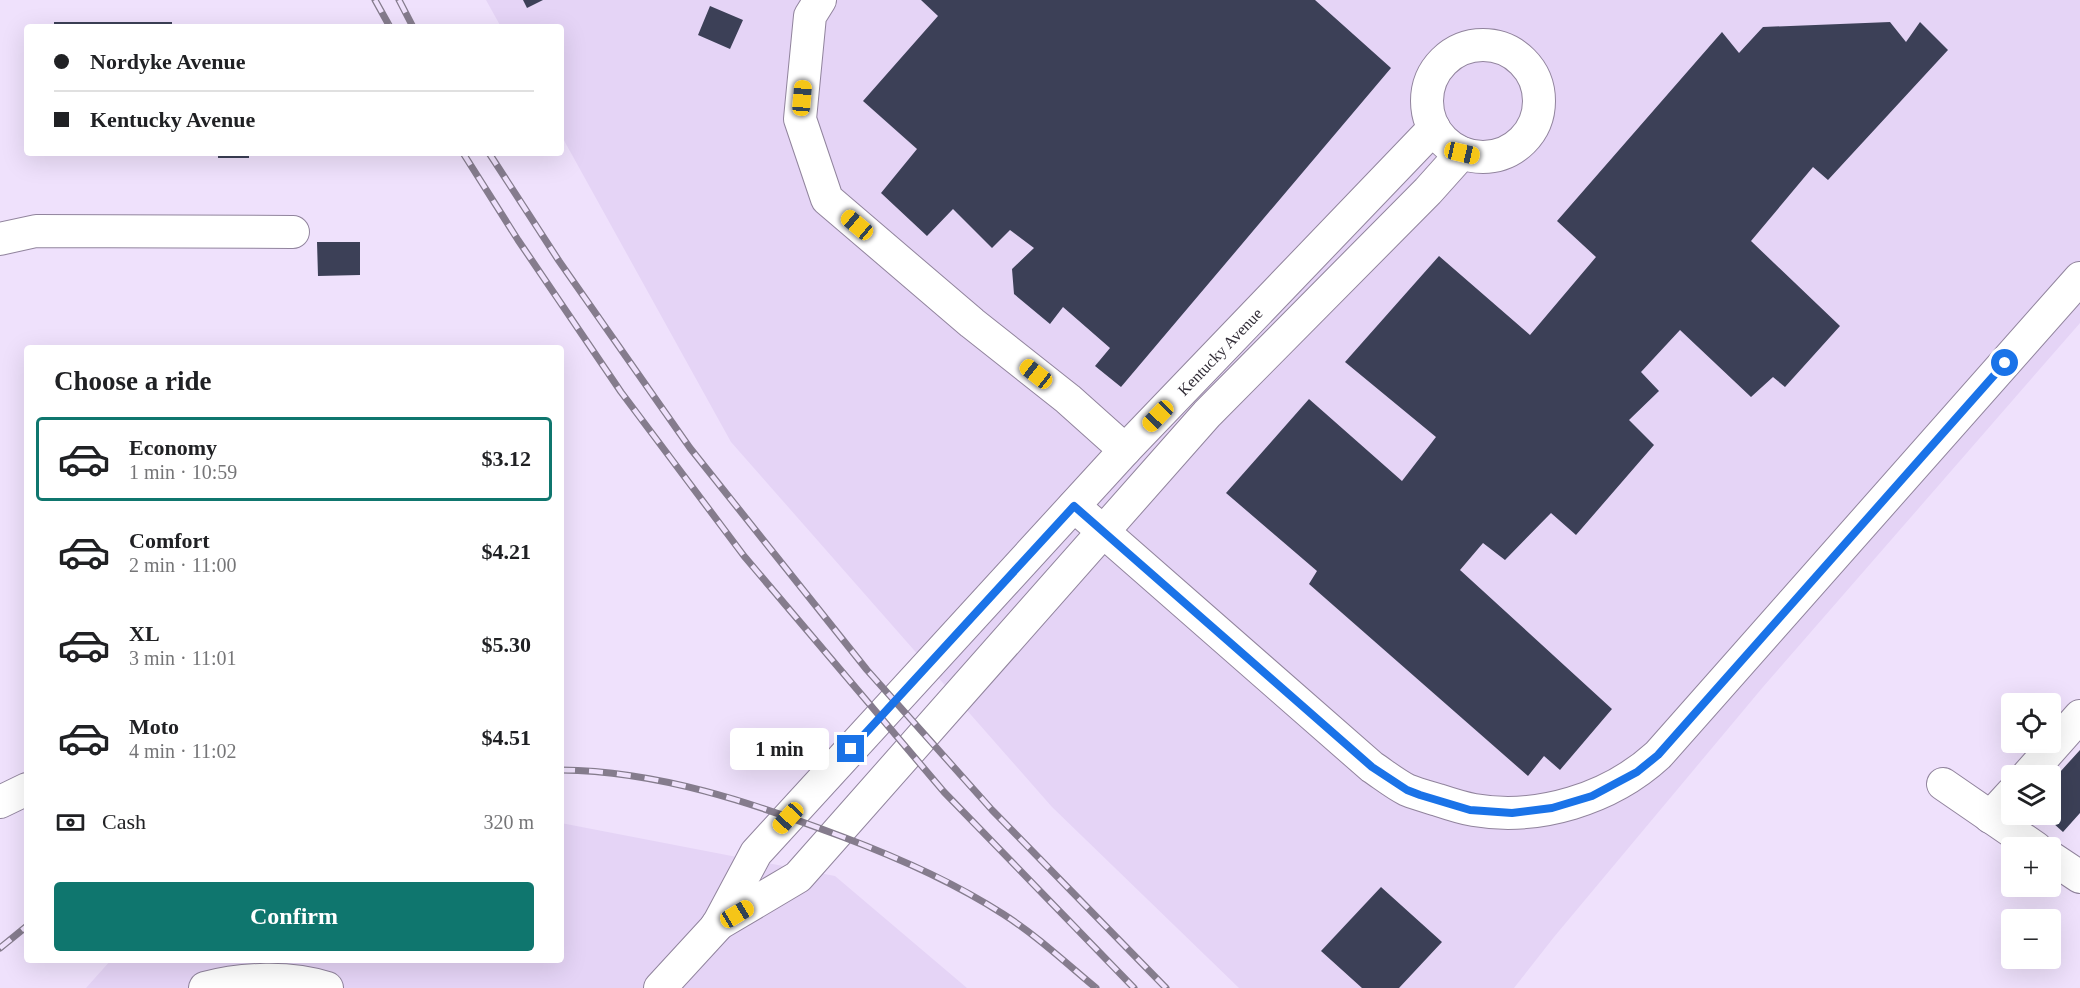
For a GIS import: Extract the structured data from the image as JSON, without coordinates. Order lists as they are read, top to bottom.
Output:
{
  "streets": {
    "street": ["Kentucky Avenue"]
  },
  "page": {
    "banner": ["Nordyke Avenue", "Kentucky Avenue"],
    "heading": "Choose a ride",
    "list": [
      {
        "name": "Economy",
        "note": "1 min · 10:59",
        "value": "$3.12"
      },
      {
        "name": "Comfort",
        "note": "2 min · 11:00",
        "value": "$4.21"
      },
      {
        "name": "XL",
        "note": "3 min · 11:01",
        "value": "$5.30"
      },
      {
        "name": "Moto",
        "note": "4 min · 11:02",
        "value": "$4.51"
      }
    ],
    "map_buttons": ["+", "−"],
    "bubble": "1 min",
    "pay": ["Cash", "320 m"],
    "buttons": "Confirm"
  }
}
